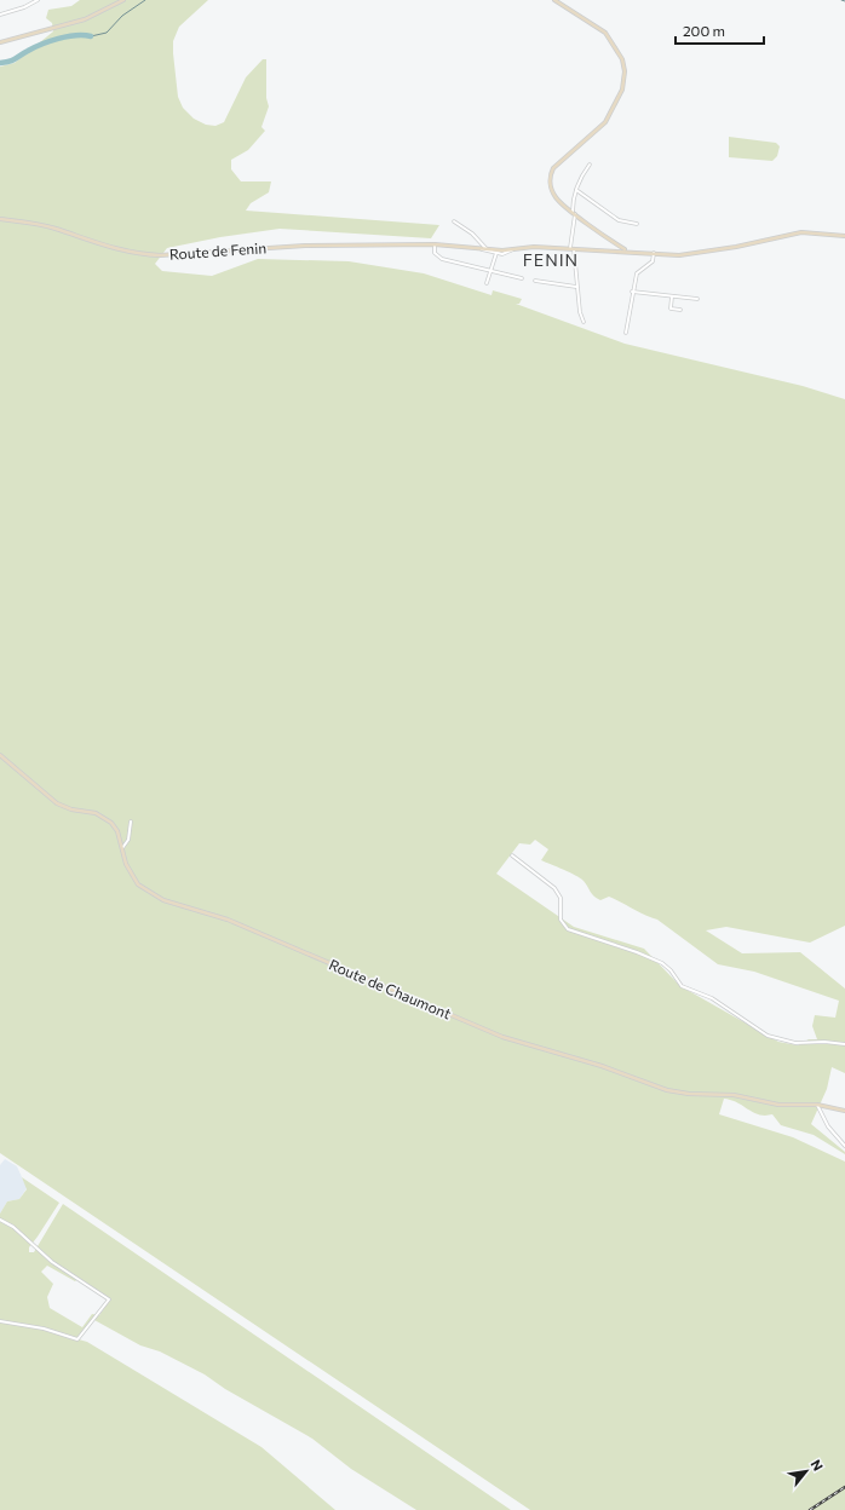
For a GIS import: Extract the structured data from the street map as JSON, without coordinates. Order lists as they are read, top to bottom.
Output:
{
  "streets": {
    "street": ["Route de Fenin", "Route de Chaumont"]
  },
  "districts": ["FENIN"],
  "scale_bar": "200 m",
  "north": "top right"
}
